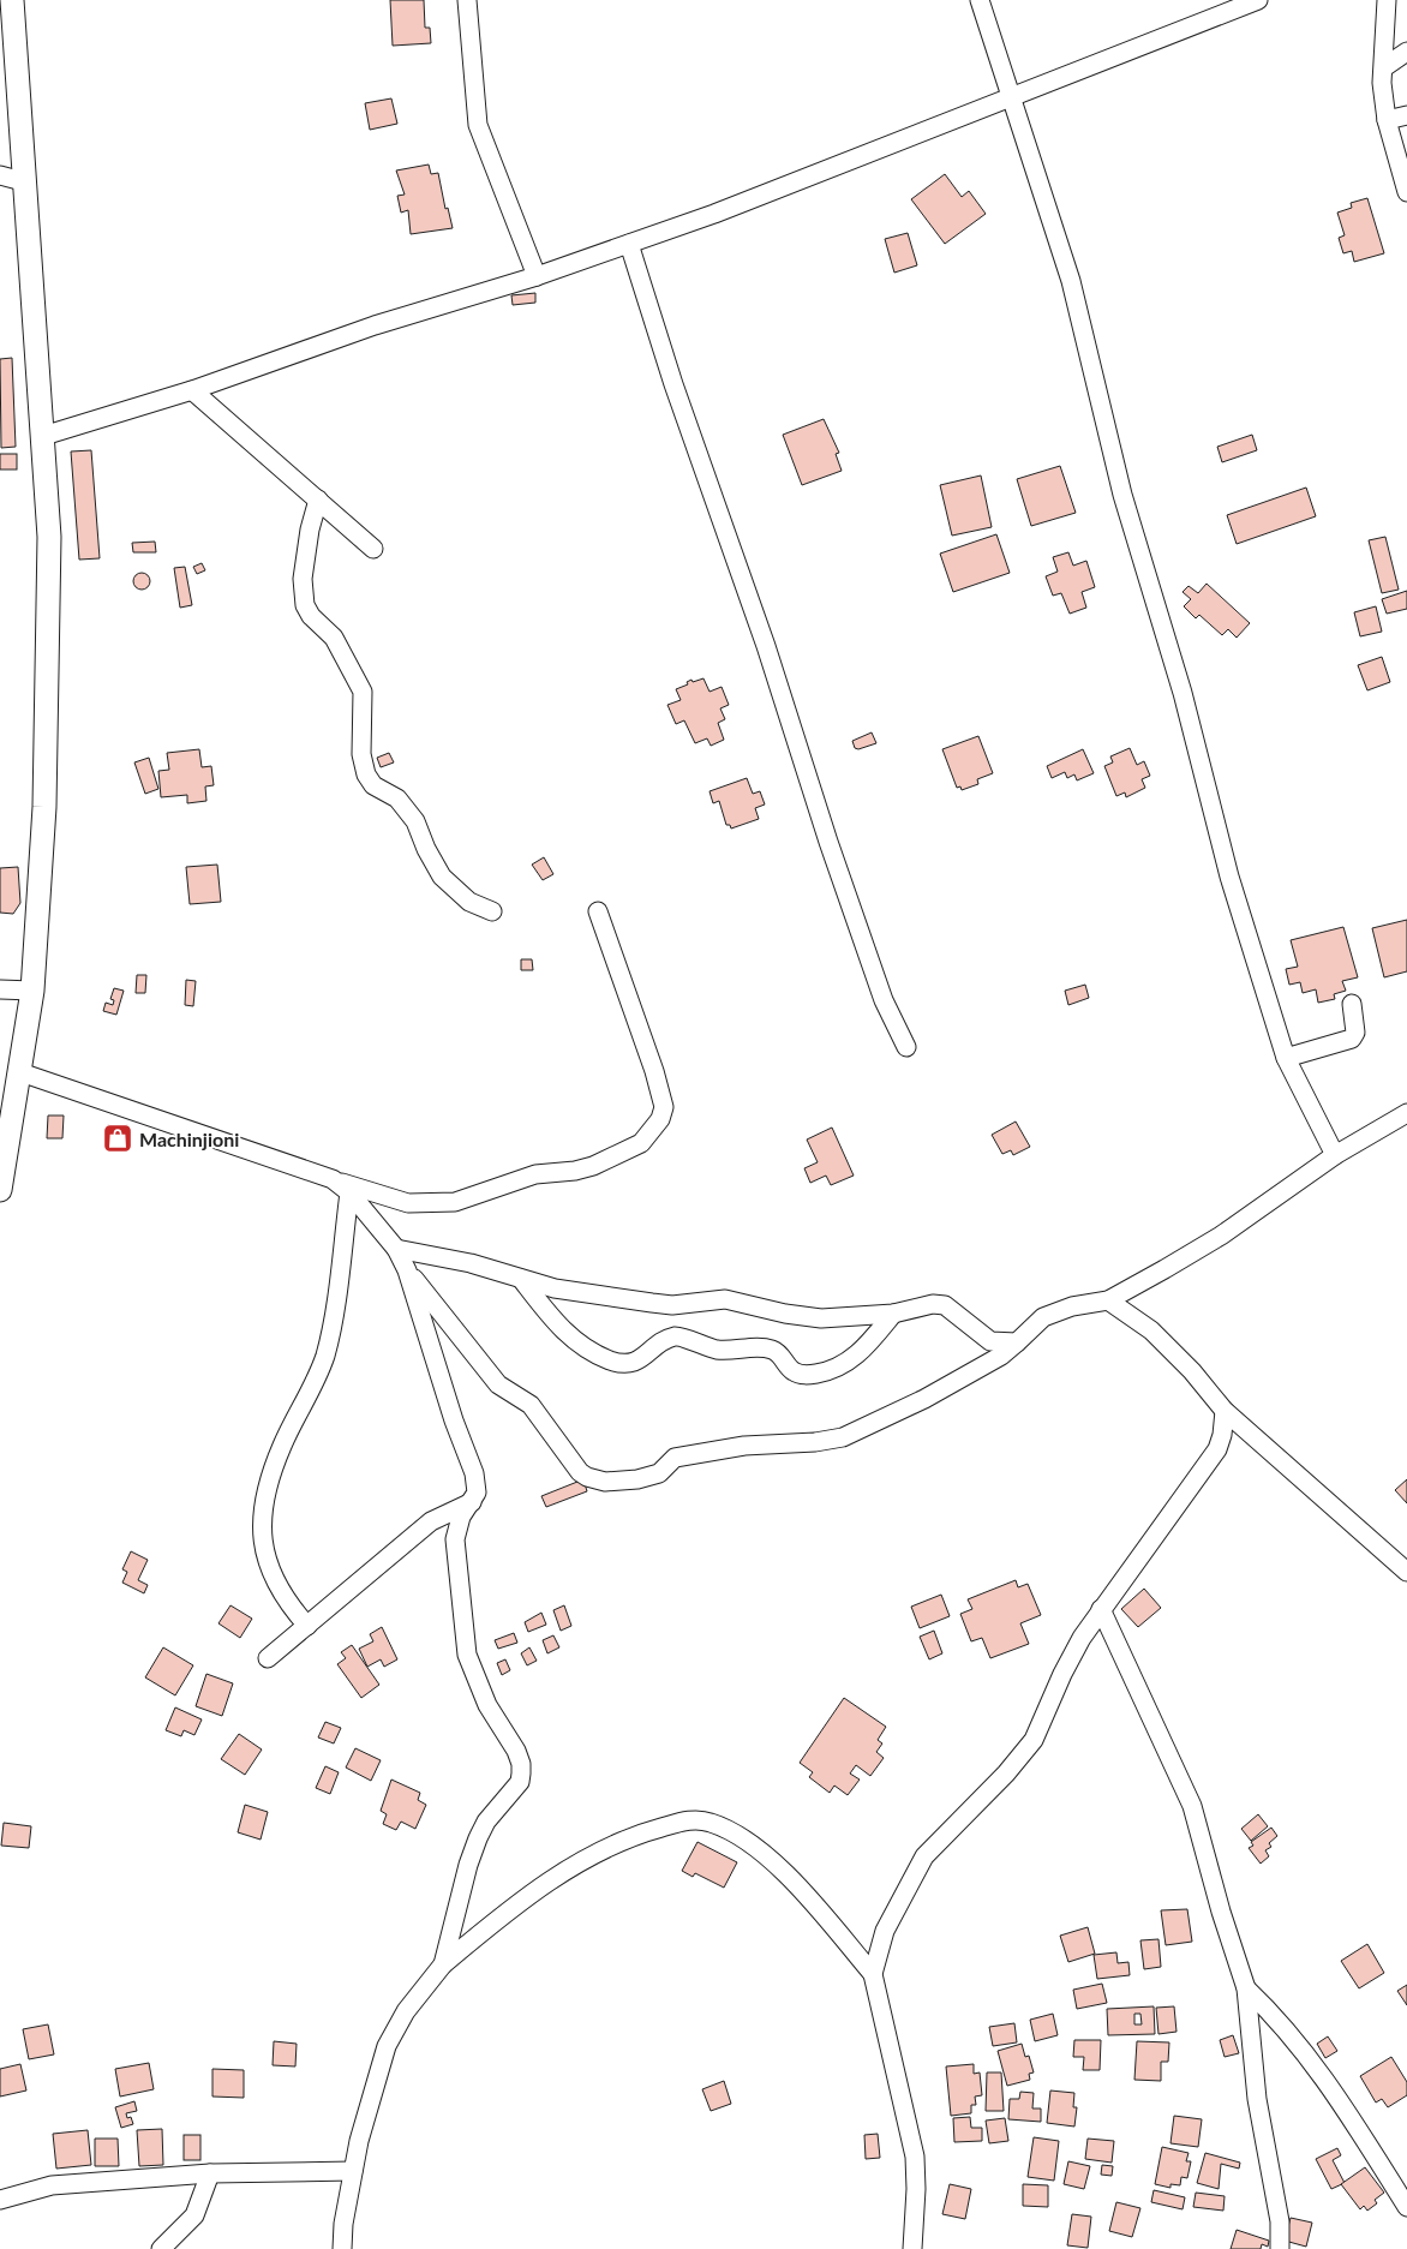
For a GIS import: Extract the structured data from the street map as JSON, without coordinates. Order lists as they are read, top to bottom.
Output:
{
  "places": {
    "shop": ["Machinjioni"]
  }
}
